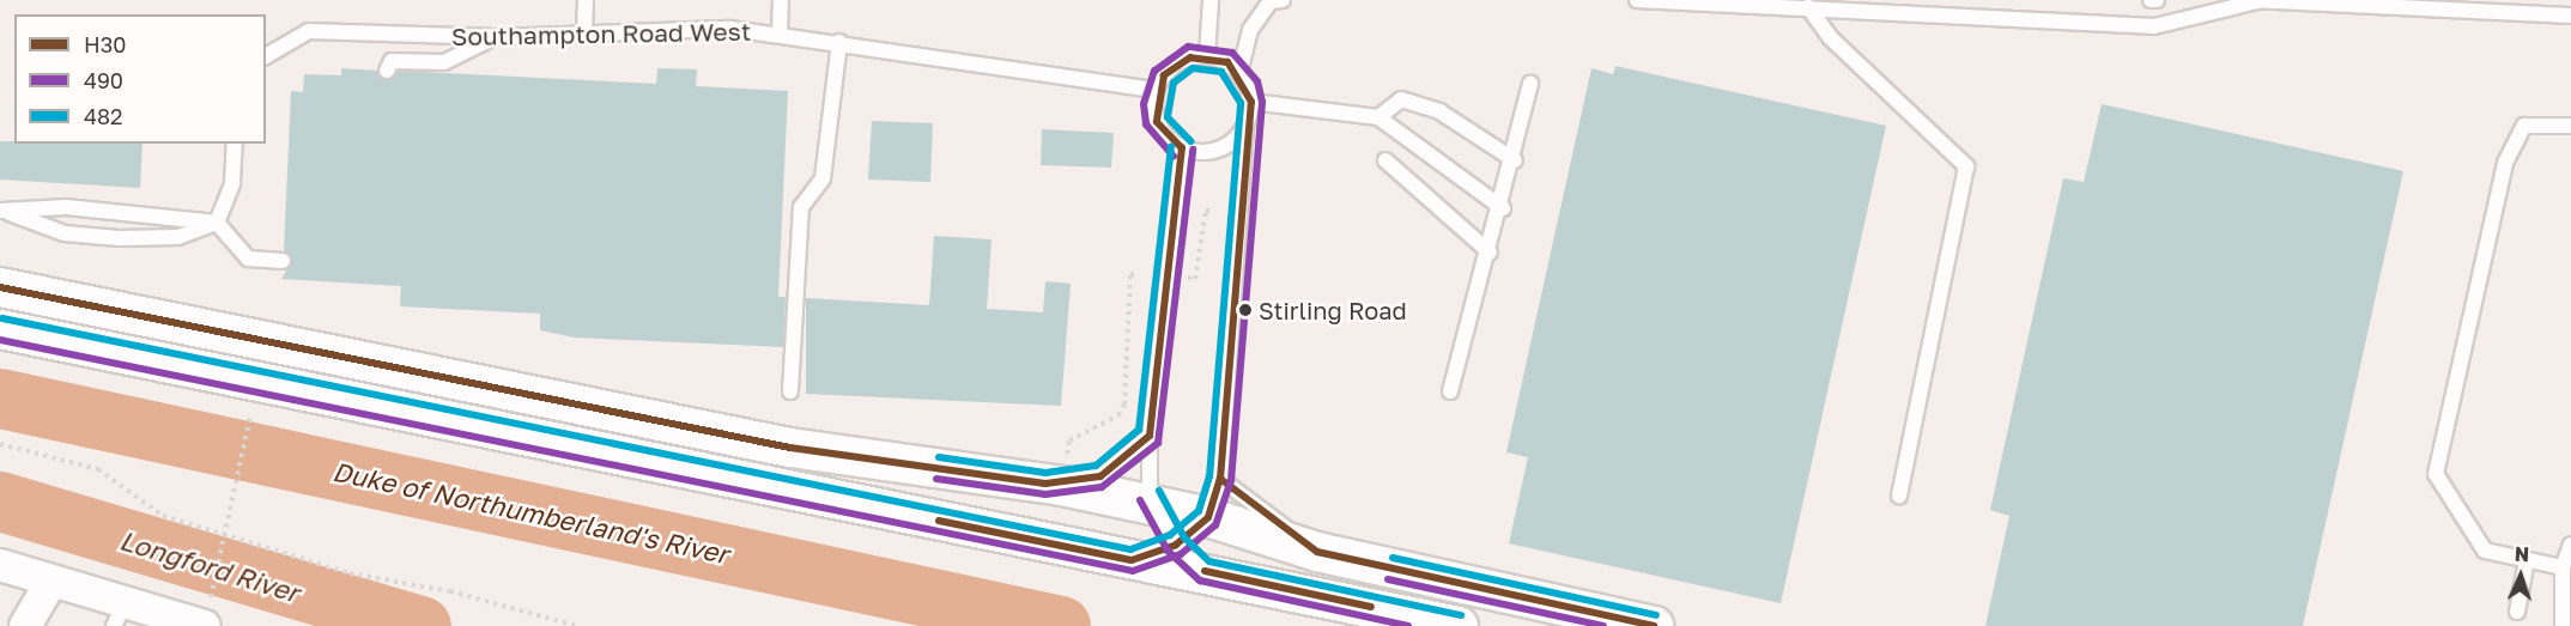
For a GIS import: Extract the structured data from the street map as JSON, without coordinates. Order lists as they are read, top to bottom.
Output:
{
  "streets": {
    "lane": ["Southampton Road West"]
  },
  "water": ["Duke of Northumberland's River", "Longford River"],
  "places": ["Stirling Road"],
  "lines": ["transit line 490", "transit line H30", "transit line 482"],
  "legend": ["H30", "490", "482"],
  "north": "top"
}
